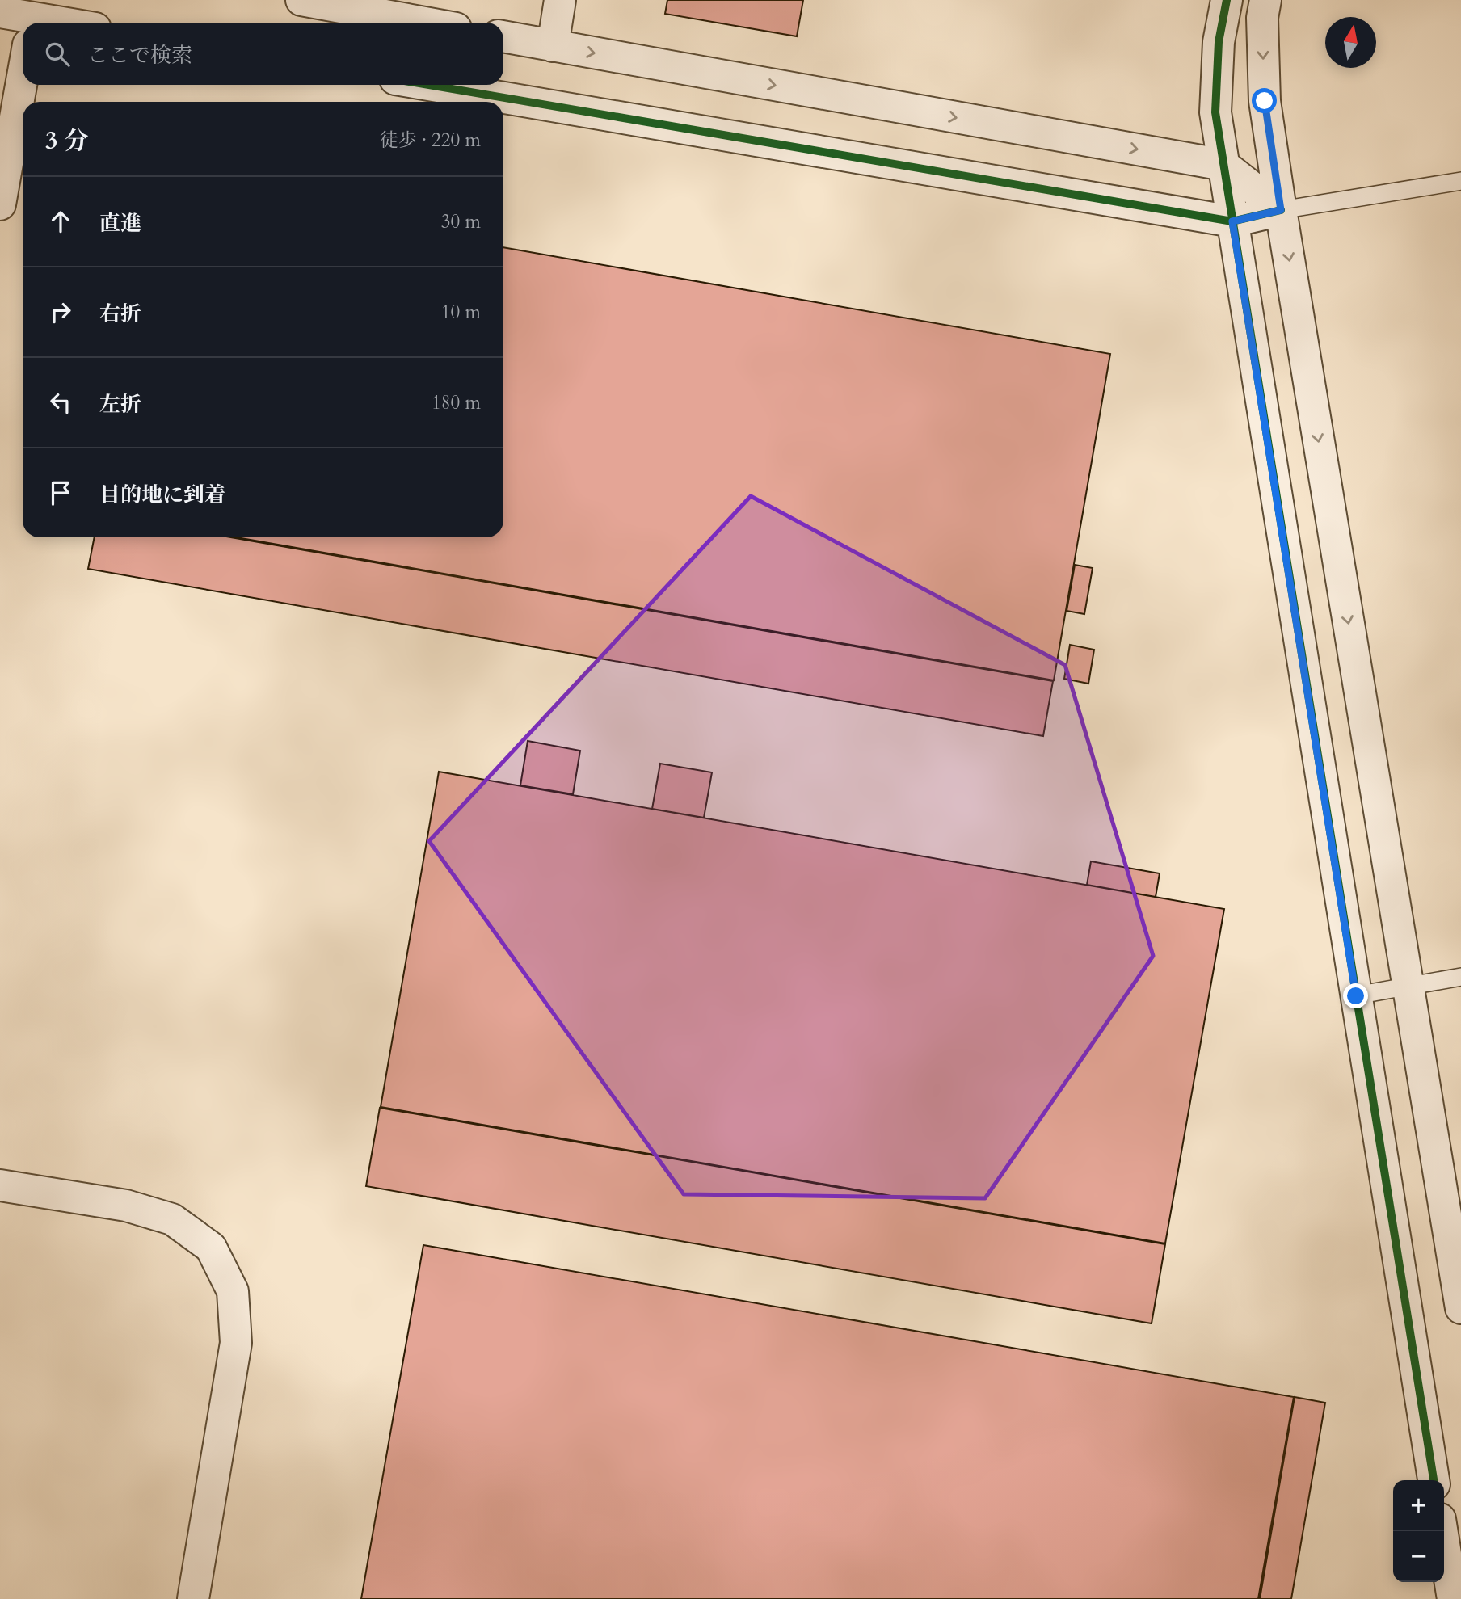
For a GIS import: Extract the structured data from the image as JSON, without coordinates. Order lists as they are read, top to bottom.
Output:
{
  "north": "top",
  "page": {
    "search": "ここで検索",
    "heading": ["3 分", "徒歩 · 220 m"],
    "list": [
      ["直進", "30 m"],
      ["右折", "10 m"],
      ["左折", "180 m"],
      "目的地に到着"
    ],
    "map_buttons": ["+", "−"]
  }
}
